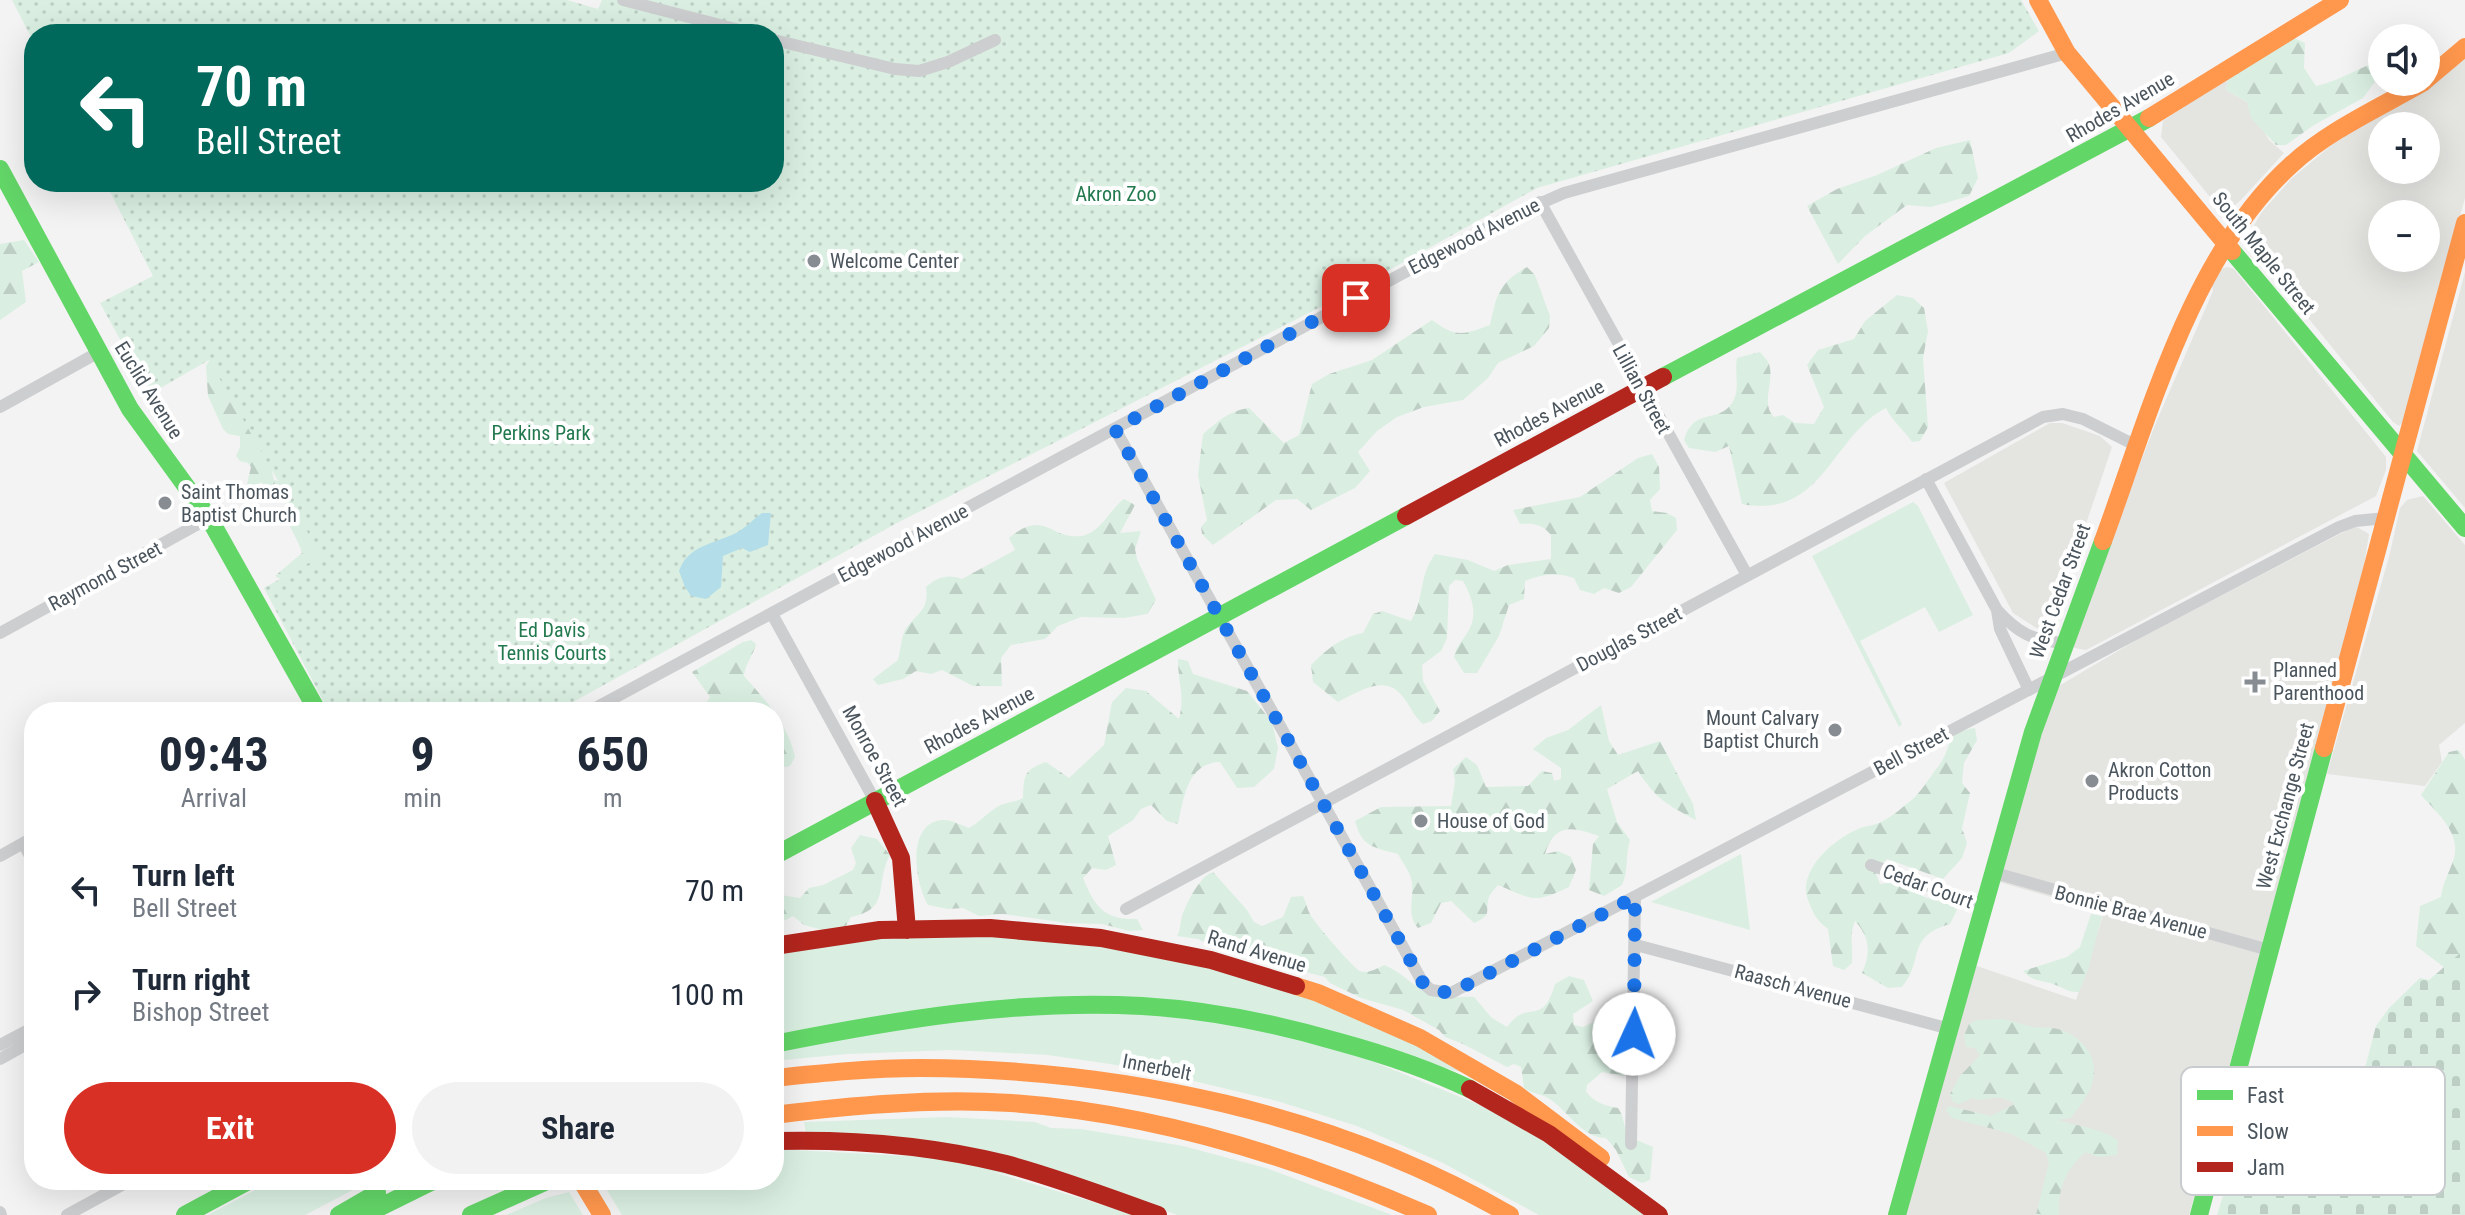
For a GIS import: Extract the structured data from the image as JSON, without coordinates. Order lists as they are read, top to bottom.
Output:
{
  "streets": {
    "main road": [
      "Rhodes Avenue",
      "South Maple Street",
      "Euclid Avenue",
      "West Cedar Street",
      "Monroe Street",
      "West Exchange Street",
      "Rand Avenue",
      "Innerbelt"
    ],
    "street": [
      "Edgewood Avenue",
      "Lillian Street",
      "Raymond Street",
      "Douglas Street",
      "Bell Street",
      "Cedar Court",
      "Bonnie Brae Avenue",
      "Raasch Avenue"
    ]
  },
  "crossings": [
    ["Rhodes Avenue", "South Maple Street"],
    ["Rhodes Avenue", "Lillian Street"],
    ["Rhodes Avenue", "Monroe Street"],
    ["Edgewood Avenue", "South Maple Street"],
    ["Edgewood Avenue", "Lillian Street"],
    ["Edgewood Avenue", "Monroe Street"],
    ["South Maple Street", "West Cedar Street"],
    ["South Maple Street", "West Exchange Street"],
    ["Lillian Street", "Douglas Street"],
    ["Euclid Avenue", "Raymond Street"],
    ["West Cedar Street", "Douglas Street"],
    ["West Cedar Street", "Bell Street"],
    ["West Cedar Street", "Cedar Court"],
    ["West Cedar Street", "Bonnie Brae Avenue"],
    ["West Cedar Street", "Raasch Avenue"],
    ["Douglas Street", "Bell Street"],
    ["Bell Street", "West Exchange Street"],
    ["Monroe Street", "Rand Avenue"],
    ["West Exchange Street", "Bonnie Brae Avenue"]
  ],
  "parks": ["Akron Zoo", "Perkins Park", "Ed Davis Tennis Courts"],
  "places": {
    "other": [
      "Welcome Center",
      "Saint Thomas Baptist Church",
      "Mount Calvary Baptist Church",
      "Akron Cotton Products",
      "House of God"
    ],
    "health": ["Planned Parenthood"]
  },
  "legend": ["Fast", "Slow", "Jam"],
  "page": {
    "map_buttons": ["+", "−"],
    "turn": ["70 m", "Bell Street"],
    "eta": [
      "09:43",
      "Arrival",
      "9",
      "min",
      "650",
      "m"
    ],
    "list": [
      {
        "name": "Turn left",
        "note": "Bell Street",
        "value": "70 m"
      },
      {
        "name": "Turn right",
        "note": "Bishop Street",
        "value": "100 m"
      }
    ],
    "buttons": ["Exit", "Share"]
  }
}
